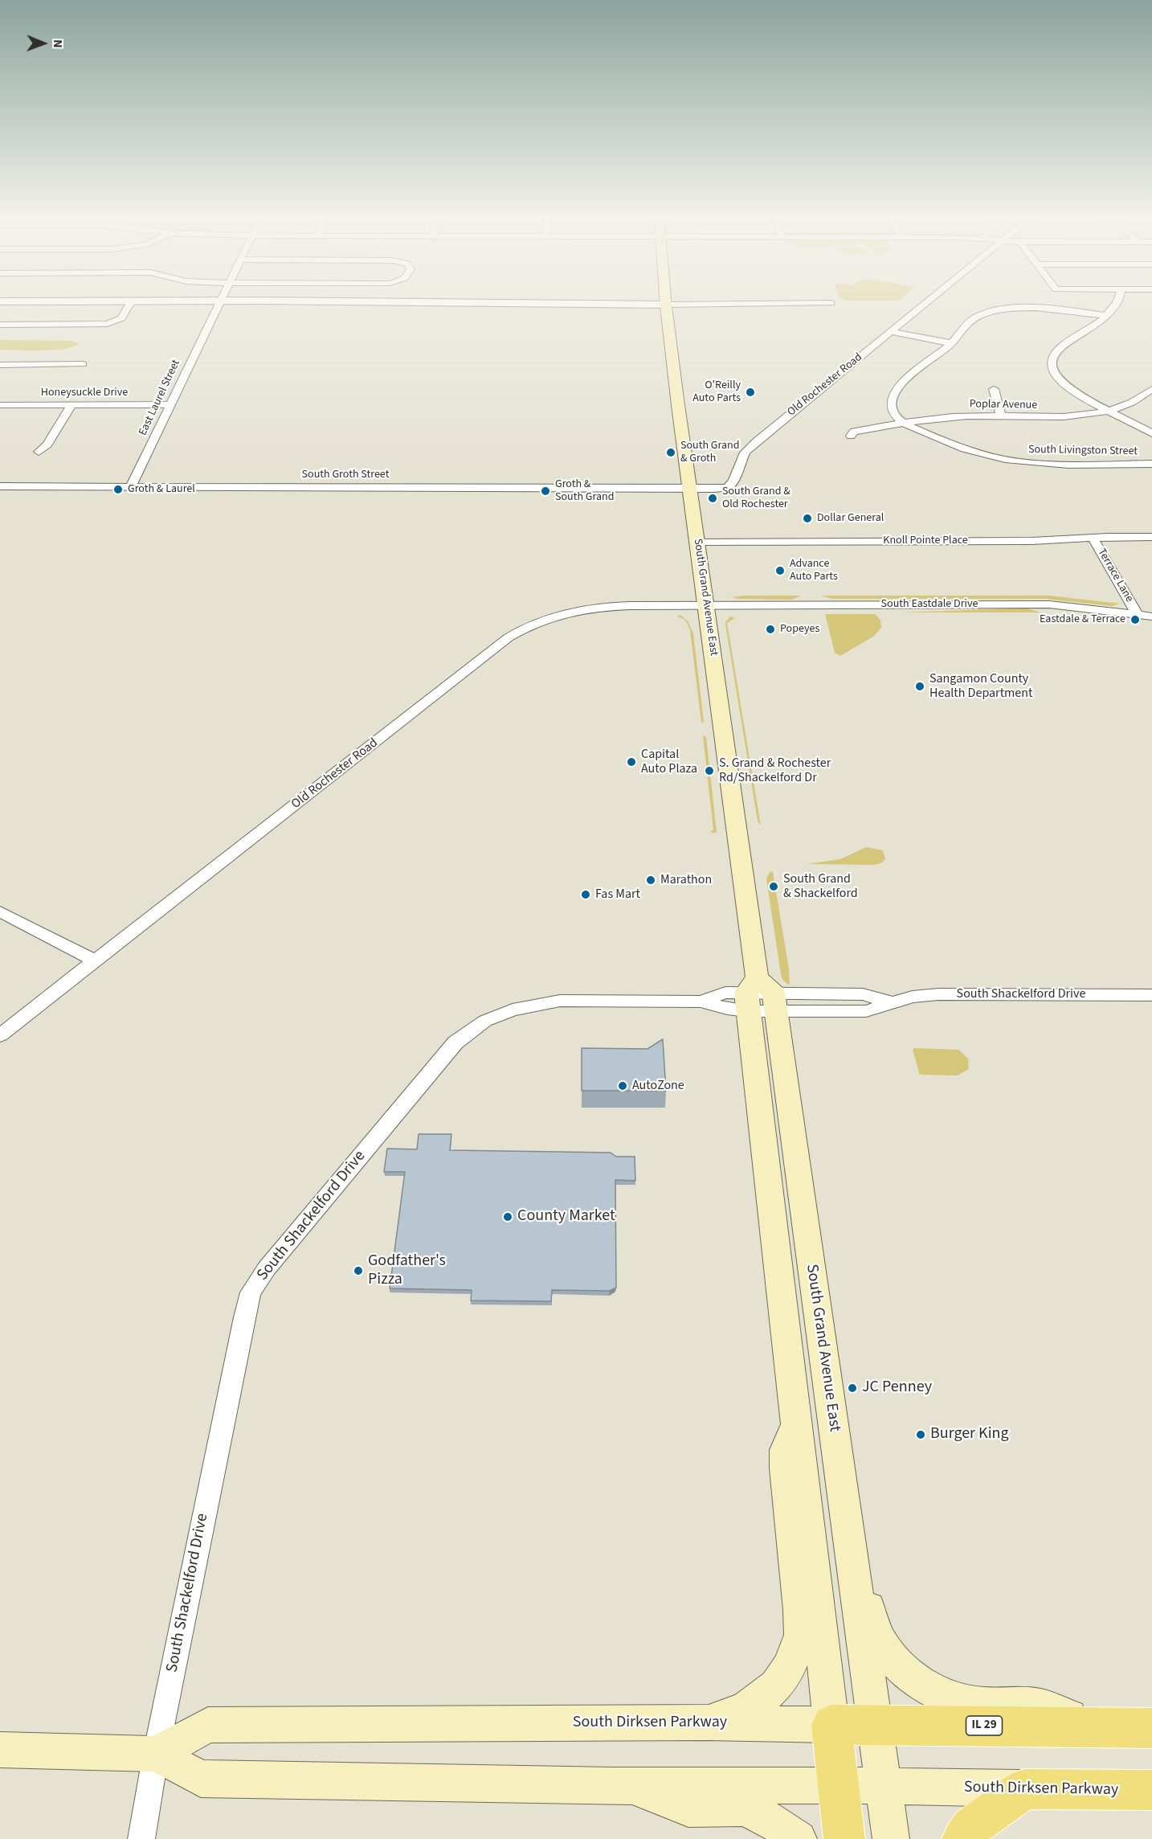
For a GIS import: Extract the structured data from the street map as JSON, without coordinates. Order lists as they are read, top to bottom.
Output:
{
  "streets": {
    "main road": ["South Grand Avenue East", "South Dirksen Parkway", "IL 29"],
    "street": [
      "Old Rochester Road",
      "Honeysuckle Drive",
      "East Laurel Street",
      "Poplar Avenue",
      "South Livingston Street",
      "South Groth Street",
      "Knoll Pointe Place",
      "Terrace Lane",
      "South Eastdale Drive",
      "South Shackelford Drive"
    ]
  },
  "crossings": [
    ["Old Rochester Road", "South Groth Street"],
    ["Old Rochester Road", "South Grand Avenue East"],
    ["Old Rochester Road", "South Eastdale Drive"],
    ["Honeysuckle Drive", "East Laurel Street"],
    ["East Laurel Street", "South Groth Street"],
    ["Poplar Avenue", "South Livingston Street"],
    ["South Groth Street", "South Grand Avenue East"],
    ["Knoll Pointe Place", "Terrace Lane"],
    ["Knoll Pointe Place", "South Grand Avenue East"],
    ["Terrace Lane", "South Eastdale Drive"],
    ["South Grand Avenue East", "South Eastdale Drive"],
    ["South Grand Avenue East", "South Shackelford Drive"],
    ["South Grand Avenue East", "South Dirksen Parkway"],
    ["South Shackelford Drive", "South Dirksen Parkway"]
  ],
  "places": [
    "O'Reilly Auto Parts",
    "South Grand & Groth",
    "Groth & Laurel",
    "Groth & South Grand",
    "South Grand & Old Rochester",
    "Dollar General",
    "Advance Auto Parts",
    "Eastdale & Terrace",
    "Popeyes",
    "Sangamon County Health Department",
    "Capital Auto Plaza",
    "S. Grand & Rochester Rd/Shackelford Dr",
    "Marathon",
    "South Grand & Shackelford",
    "Fas Mart",
    "AutoZone",
    "County Market",
    "Godfather's Pizza",
    "JC Penney",
    "Burger King"
  ],
  "north": "right"
}
